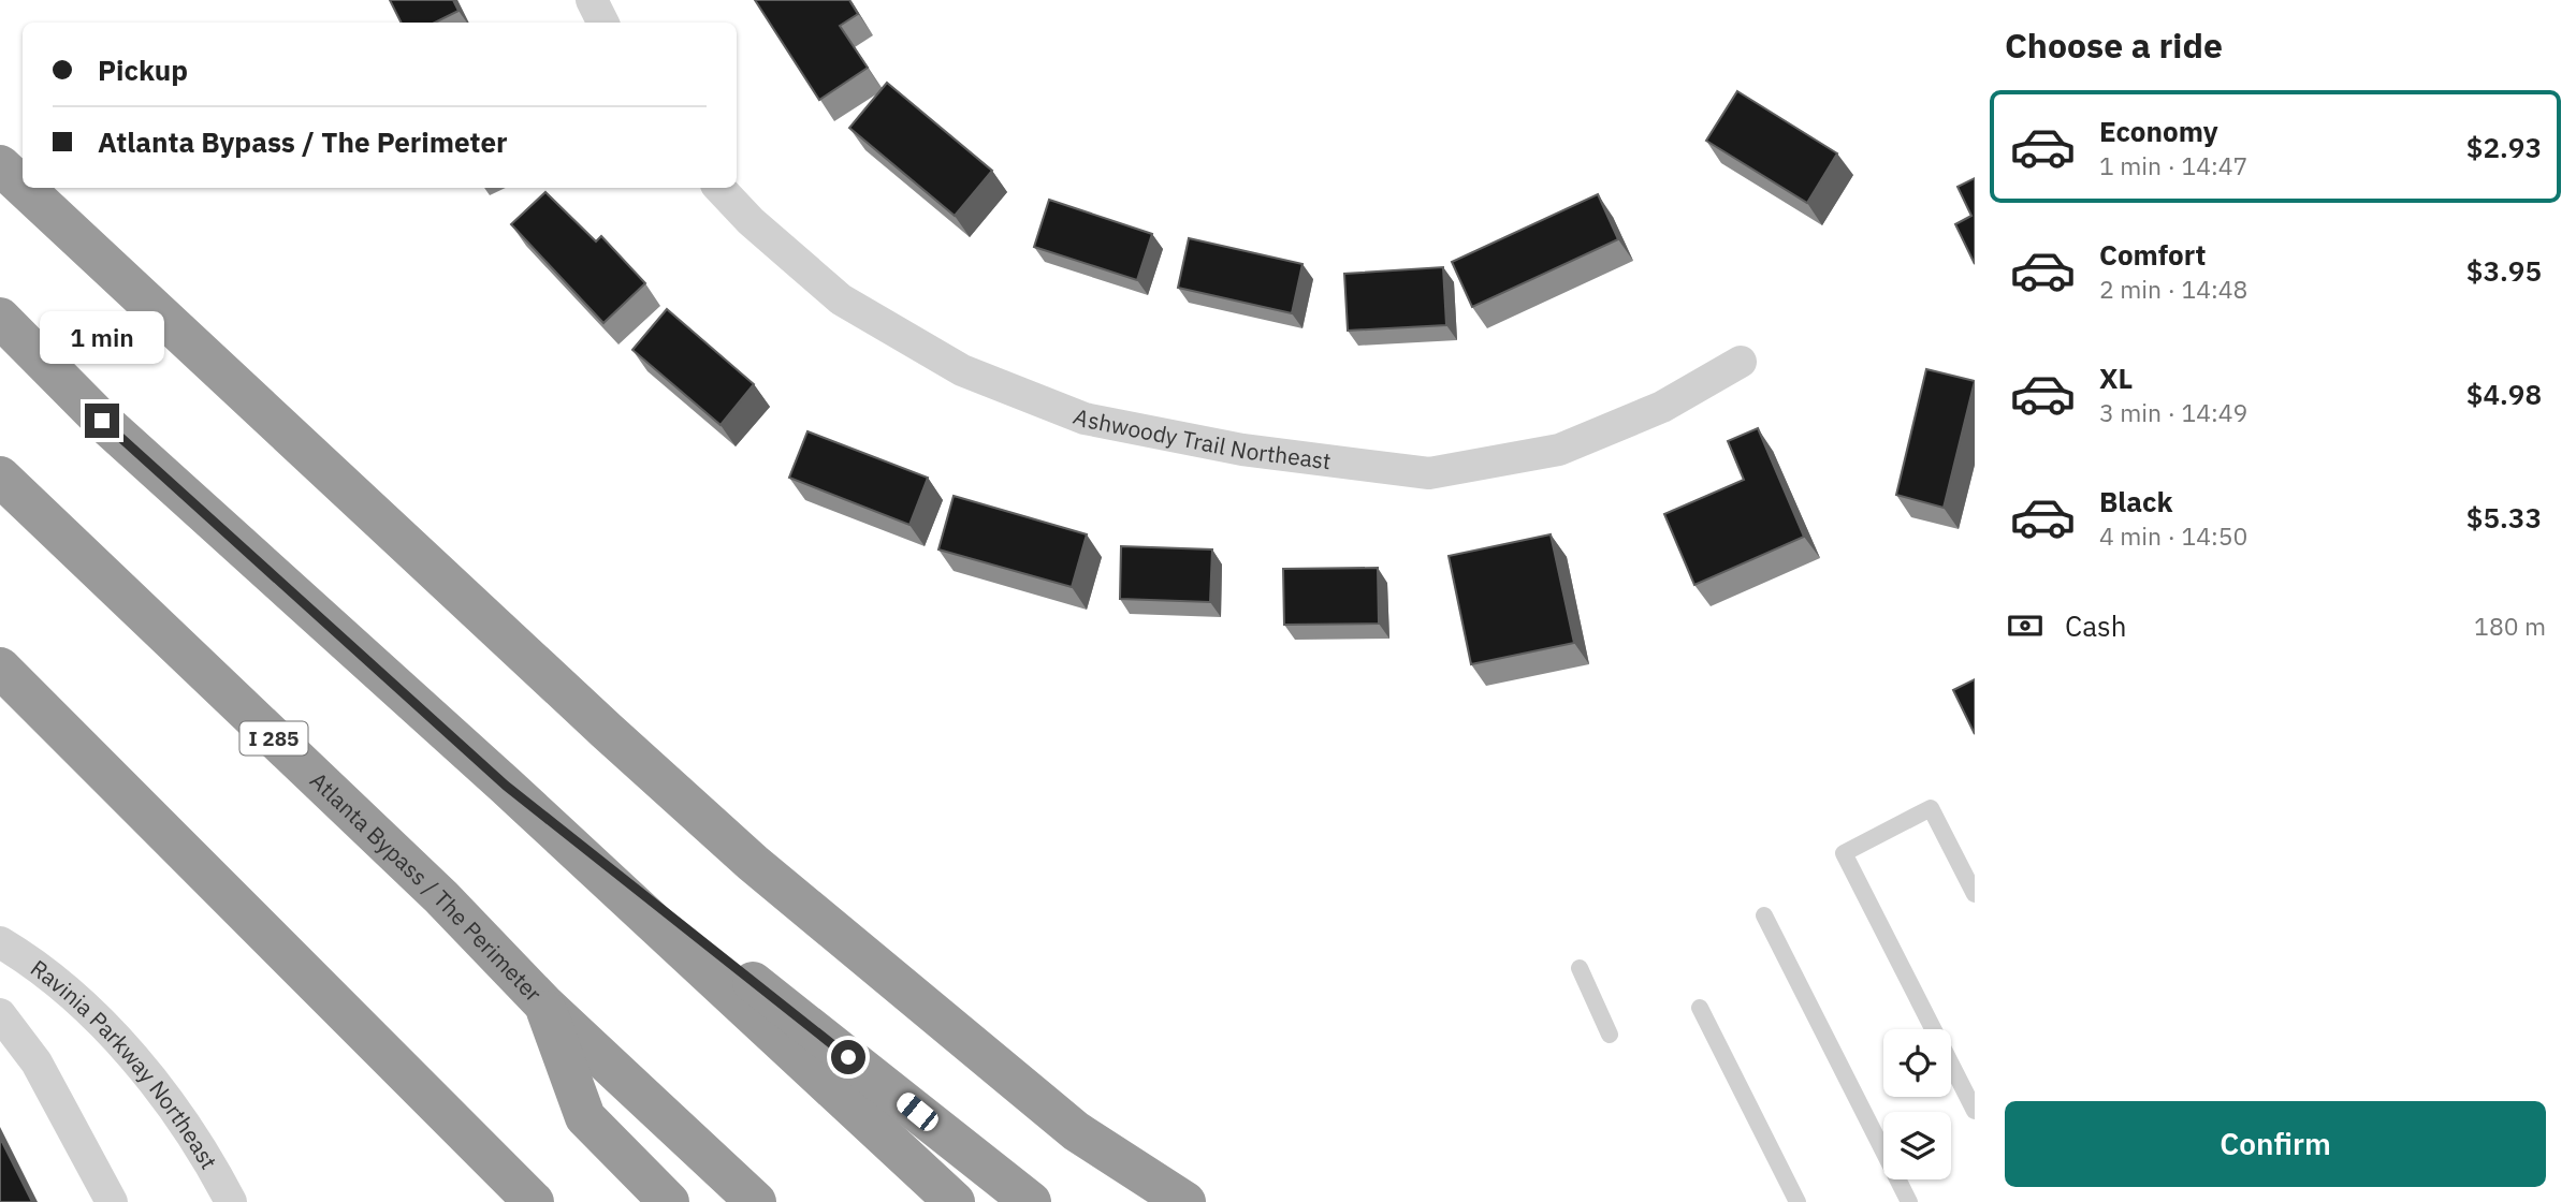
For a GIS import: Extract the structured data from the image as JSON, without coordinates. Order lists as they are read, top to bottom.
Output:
{
  "streets": {
    "highway": ["I 285", "Atlanta Bypass / The Perimeter"],
    "street": ["Ashwoody Trail Northeast", "Ravinia Parkway Northeast"]
  },
  "page": {
    "heading": "Choose a ride",
    "banner": ["Pickup", "Atlanta Bypass / The Perimeter"],
    "list": [
      {
        "name": "Economy",
        "note": "1 min · 14:47",
        "value": "$2.93"
      },
      {
        "name": "Comfort",
        "note": "2 min · 14:48",
        "value": "$3.95"
      },
      {
        "name": "XL",
        "note": "3 min · 14:49",
        "value": "$4.98"
      },
      {
        "name": "Black",
        "note": "4 min · 14:50",
        "value": "$5.33"
      }
    ],
    "bubble": "1 min",
    "pay": ["Cash", "180 m"],
    "buttons": "Confirm"
  }
}
